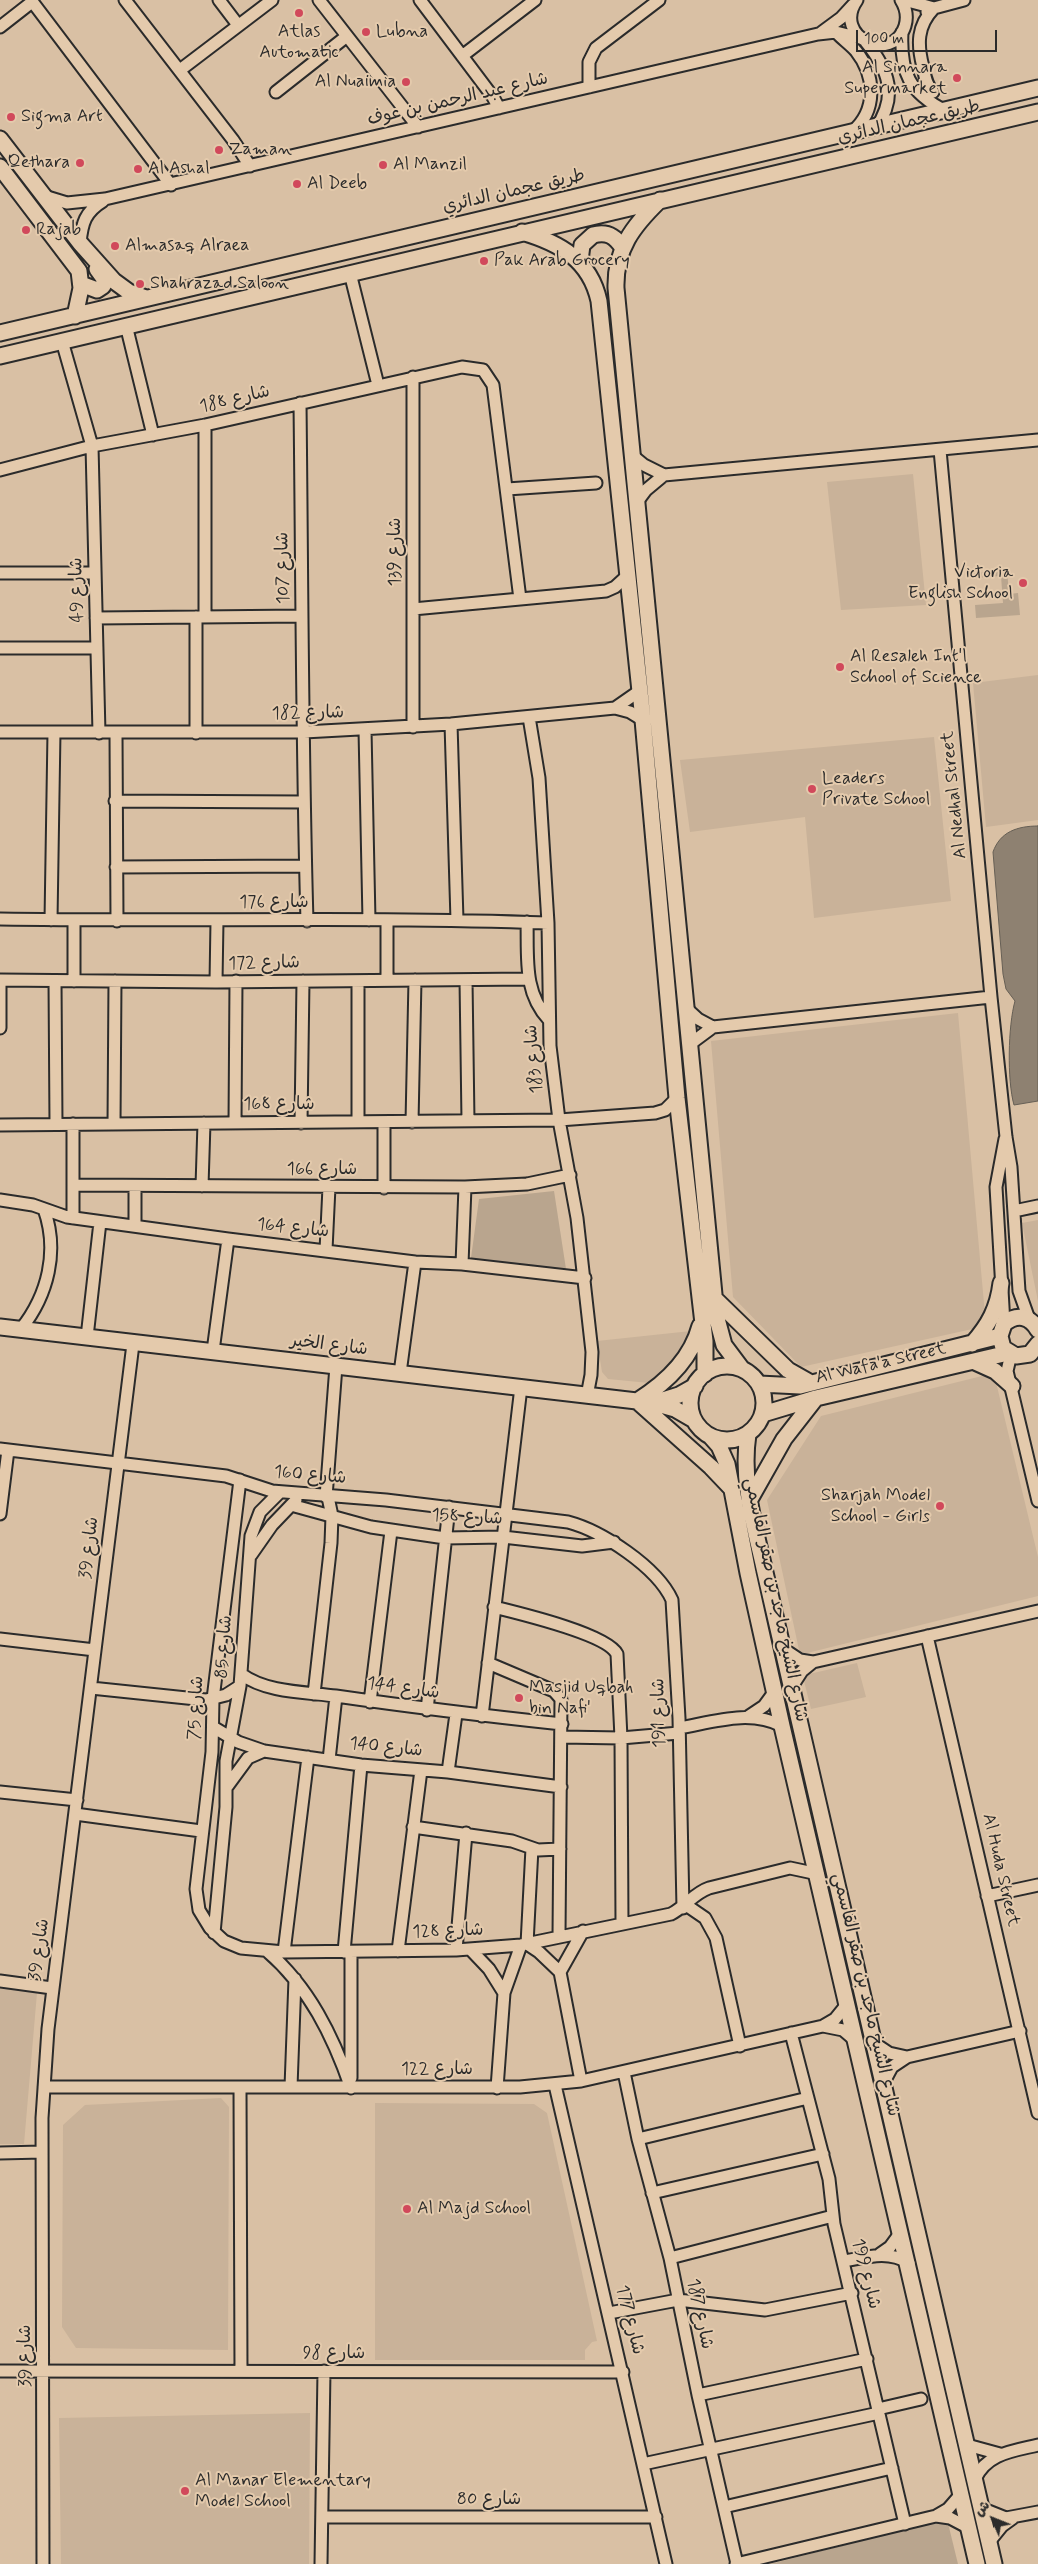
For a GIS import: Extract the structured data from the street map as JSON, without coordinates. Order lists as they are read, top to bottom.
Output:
{
  "streets": {
    "street": [
      "شارع عبد الرحمن بن عوف",
      "طريق عجمان الدائري",
      "شارع 188",
      "شارع 139",
      "شارع 107",
      "شارع 49",
      "شارع 182",
      "Al Nedhal Street",
      "شارع 176",
      "شارع 172",
      "شارع 183",
      "شارع 168",
      "شارع 166",
      "شارع 164",
      "شارع الخير",
      "Al Wafa'a Street",
      "شارع 160",
      "شارع 158",
      "شارع 39",
      "شارع الشيخ ماجد بن صقر القاسمي",
      "شارع 85",
      "شارع 144",
      "شارع 75",
      "شارع 191",
      "شارع 140",
      "Al Huda Street",
      "شارع 128",
      "شارع 122",
      "شارع 199",
      "شارع 187",
      "شارع 177",
      "شارع 98",
      "شارع 80"
    ]
  },
  "crossings": [
    ["طريق عجمان الدائري", "شارع 49"],
    ["شارع 188", "شارع 139"],
    ["شارع 188", "شارع 107"],
    ["شارع 188", "شارع 49"],
    ["شارع 139", "شارع 182"],
    ["شارع 107", "شارع 182"],
    ["شارع 107", "شارع 176"],
    ["شارع 49", "شارع 182"],
    ["شارع 182", "شارع 183"],
    ["Al Nedhal Street", "Al Wafa'a Street"],
    ["شارع 176", "شارع 183"],
    ["شارع 183", "شارع 168"],
    ["شارع 183", "شارع 166"],
    ["شارع 183", "شارع 164"],
    ["شارع 183", "شارع الخير"],
    ["شارع الخير", "Al Wafa'a Street"],
    ["شارع الخير", "شارع 39"],
    ["شارع الخير", "شارع الشيخ ماجد بن صقر القاسمي"],
    ["Al Wafa'a Street", "شارع الشيخ ماجد بن صقر القاسمي"],
    ["شارع 160", "شارع 158"],
    ["شارع 160", "شارع 39"],
    ["شارع 160", "شارع 85"],
    ["شارع 160", "شارع 75"],
    ["شارع 160", "شارع 191"],
    ["شارع 158", "شارع 191"],
    ["شارع 39", "شارع 122"],
    ["شارع 39", "شارع 98"],
    ["شارع الشيخ ماجد بن صقر القاسمي", "شارع 122"],
    ["شارع 85", "شارع 144"],
    ["شارع 85", "شارع 75"],
    ["شارع 85", "شارع 140"],
    ["شارع 85", "شارع 128"],
    ["شارع 75", "شارع 140"],
    ["شارع 75", "شارع 128"],
    ["شارع 191", "شارع 128"],
    ["شارع 122", "شارع 199"],
    ["شارع 122", "شارع 187"],
    ["شارع 122", "شارع 177"],
    ["شارع 177", "شارع 98"],
    ["شارع 177", "شارع 80"]
  ],
  "places": [
    "Atlas Automatic",
    "Lubna",
    "Al Sinnara Supermarket",
    "Al Nuaimia",
    "Sigma Art",
    "Zaman",
    "Qethara",
    "Al Manzil",
    "Al Ashal",
    "Al Deeb",
    "Rajab",
    "Almasaq Alraea",
    "Pak Arab Grocery",
    "Shahrazad Saloon",
    "Victoria English School",
    "Al Resaleh Int'l School of Science",
    "Leaders Private School",
    "Sharjah Model School - Girls",
    "Masjid Uqbah bin Nafi'",
    "Al Majd School",
    "Al Manar Elementary Model School"
  ],
  "scale_bar": "100 m",
  "north": "top left"
}
